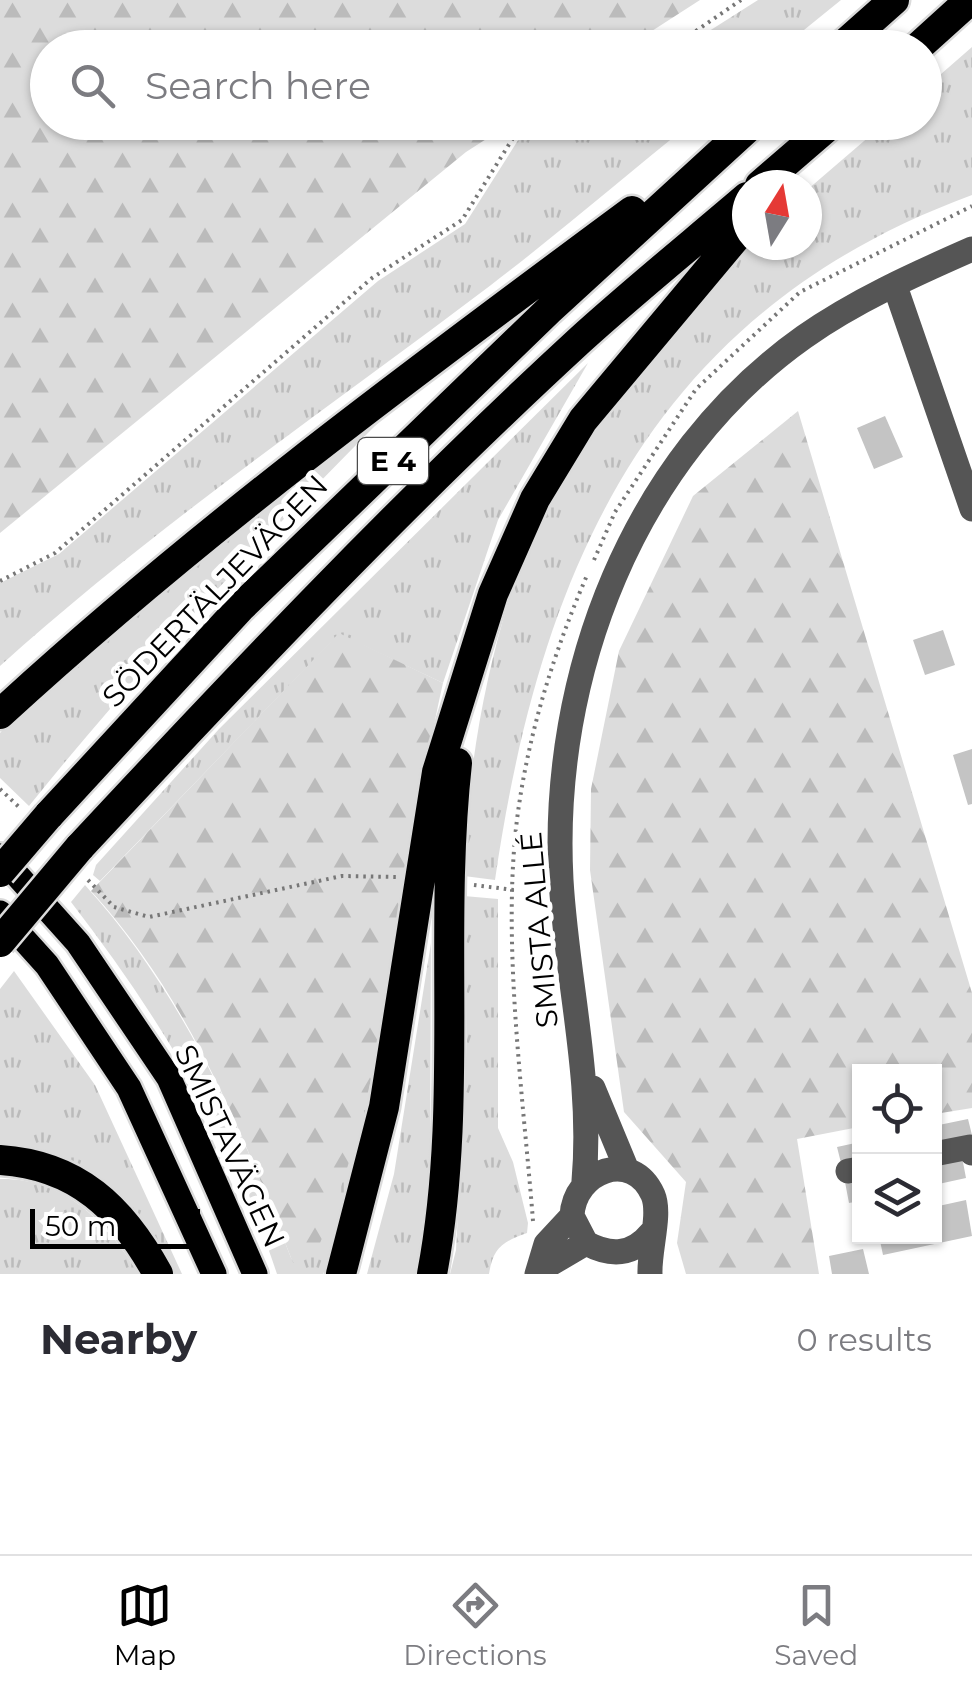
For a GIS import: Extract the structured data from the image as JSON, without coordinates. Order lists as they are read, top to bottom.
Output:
{
  "streets": {
    "highway": ["E 4", "SÖDERTÄLJEVÄGEN"],
    "main road": ["SMISTAVÄGEN"],
    "street": ["SMISTA ALLÉ"]
  },
  "scale_bar": "50 m",
  "north": "top",
  "page": {
    "search": "Search here",
    "scale": "50 m",
    "heading": ["Nearby", "0 results"],
    "nav": ["Map", "Directions", "Saved"]
  }
}
